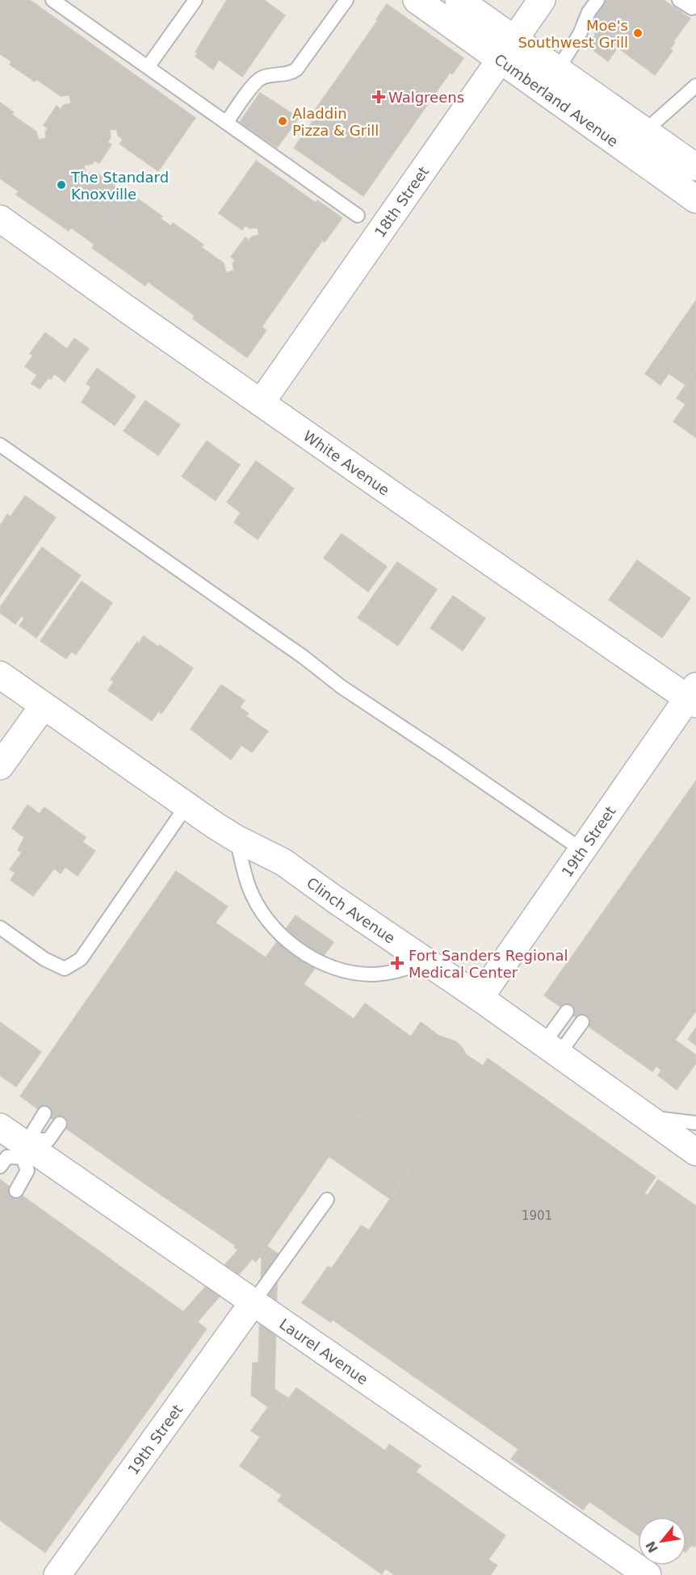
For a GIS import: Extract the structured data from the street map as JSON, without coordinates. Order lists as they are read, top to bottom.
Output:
{
  "streets": {
    "street": [
      "Cumberland Avenue",
      "18th Street",
      "White Avenue",
      "19th Street",
      "Clinch Avenue",
      "Laurel Avenue"
    ]
  },
  "crossings": [
    ["Cumberland Avenue", "18th Street"],
    ["18th Street", "White Avenue"],
    ["White Avenue", "19th Street"],
    ["19th Street", "Clinch Avenue"],
    ["19th Street", "Laurel Avenue"]
  ],
  "places": {
    "other": ["Moe's Southwest Grill", "Aladdin Pizza & Grill", "The Standard Knoxville"],
    "health": ["Walgreens", "Fort Sanders Regional Medical Center"]
  },
  "house_numbers": ["1901"],
  "north": "bottom left"
}
